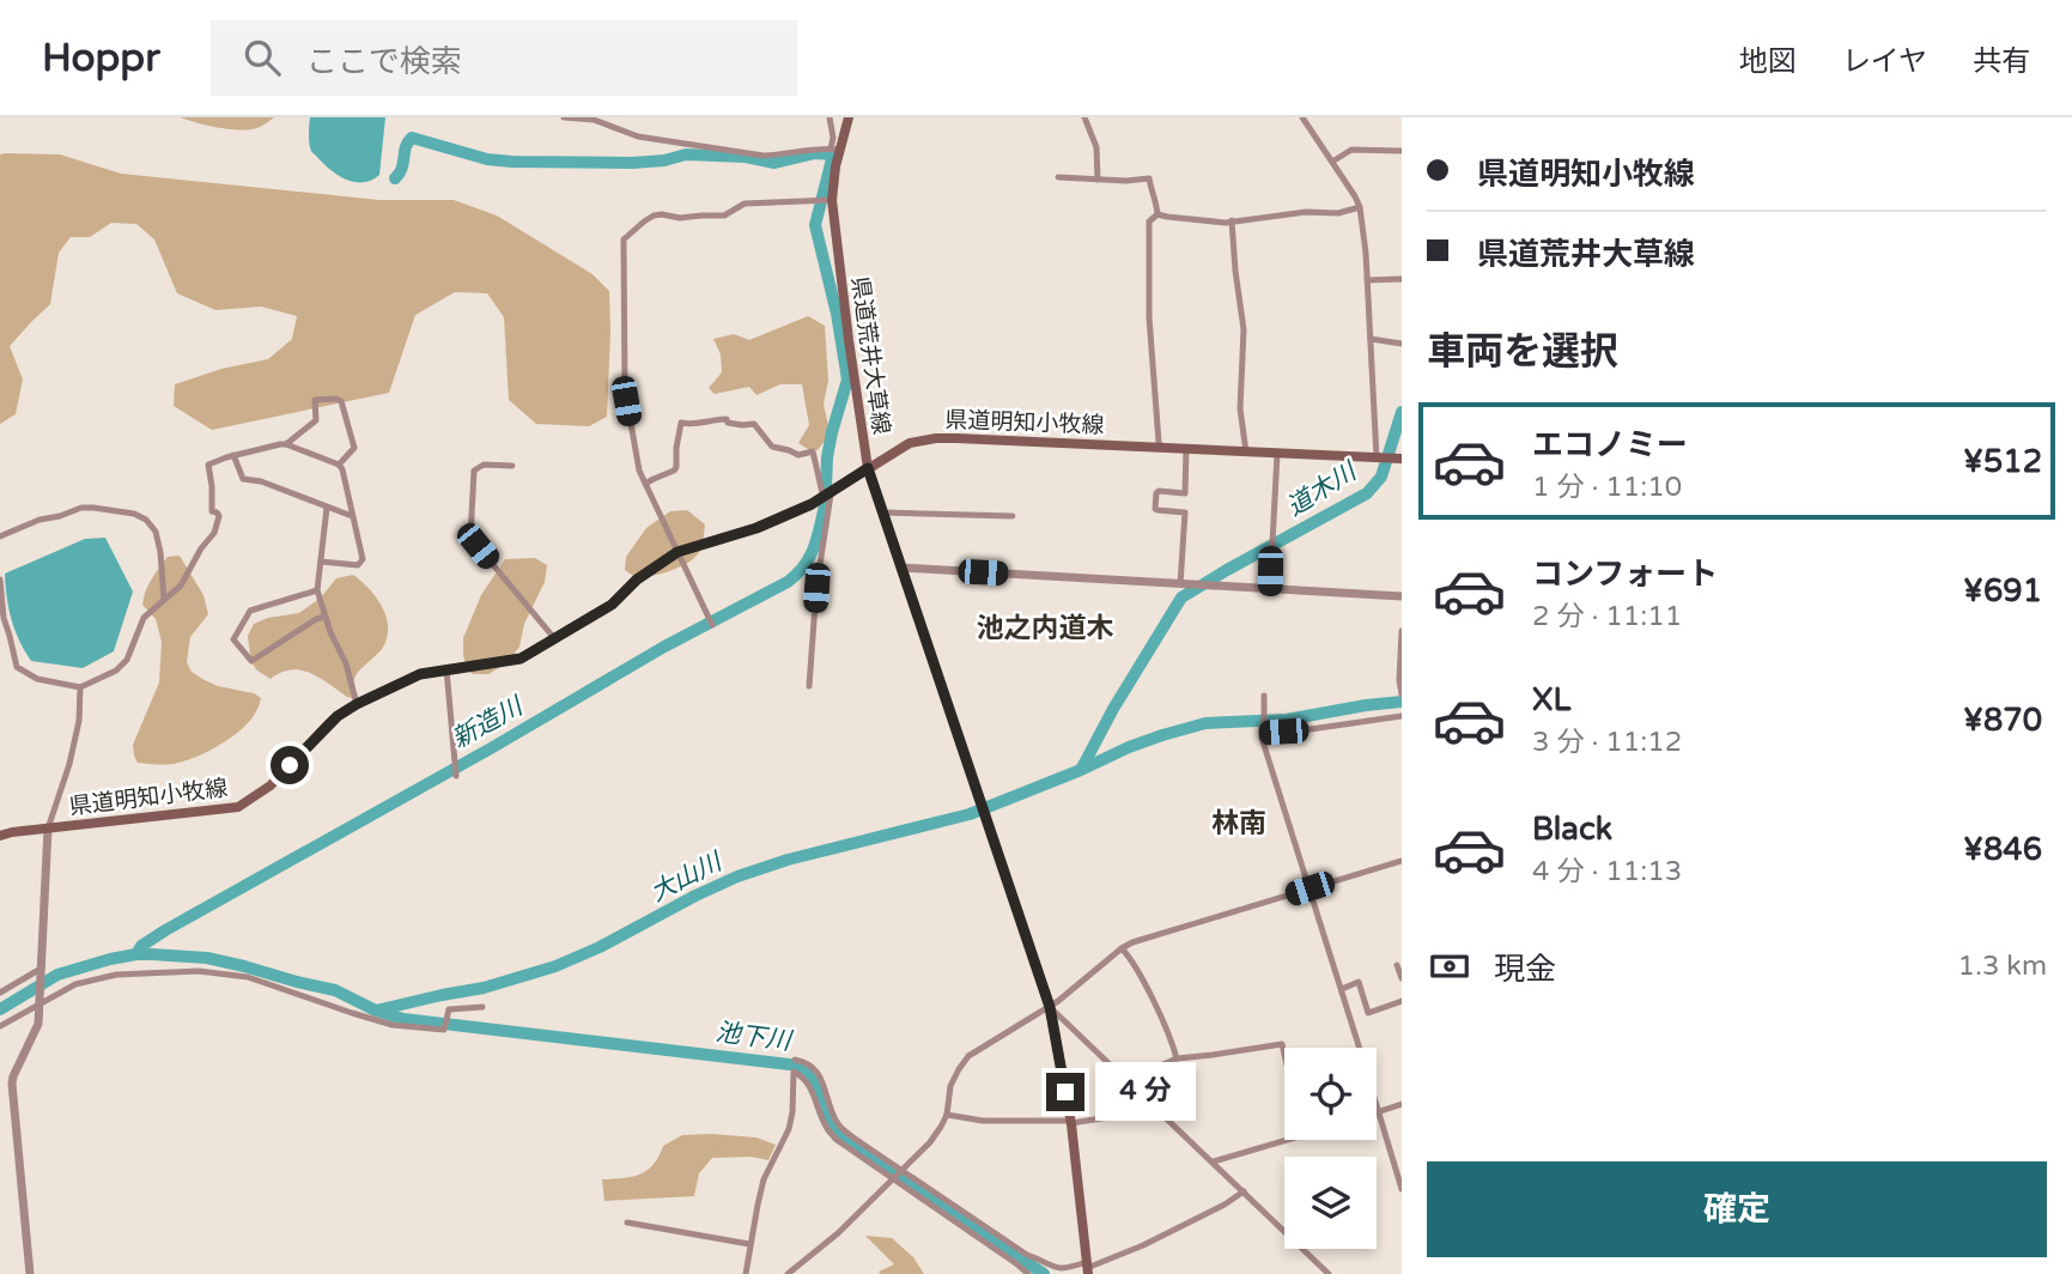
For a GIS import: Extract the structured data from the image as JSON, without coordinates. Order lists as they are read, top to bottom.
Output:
{
  "streets": {
    "main road": ["県道荒井大草線", "県道明知小牧線"]
  },
  "crossings": [
    ["県道荒井大草線", "県道明知小牧線"]
  ],
  "districts": ["池之内道木", "林南"],
  "water": [
    "道木川",
    "新造川",
    "大山川",
    "池下川"
  ],
  "page": {
    "header": "Hoppr",
    "search": "ここで検索",
    "nav": ["地図", "レイヤ", "共有"],
    "banner": ["県道明知小牧線", "県道荒井大草線"],
    "heading": "車両を選択",
    "list": [
      {
        "name": "エコノミー",
        "note": "1 分 · 11:10",
        "value": "¥512"
      },
      {
        "name": "コンフォート",
        "note": "2 分 · 11:11",
        "value": "¥691"
      },
      {
        "name": "XL",
        "note": "3 分 · 11:12",
        "value": "¥870"
      },
      {
        "name": "Black",
        "note": "4 分 · 11:13",
        "value": "¥846"
      }
    ],
    "pay": ["現金", "1.3 km"],
    "bubble": "4 分",
    "buttons": "確定"
  }
}
